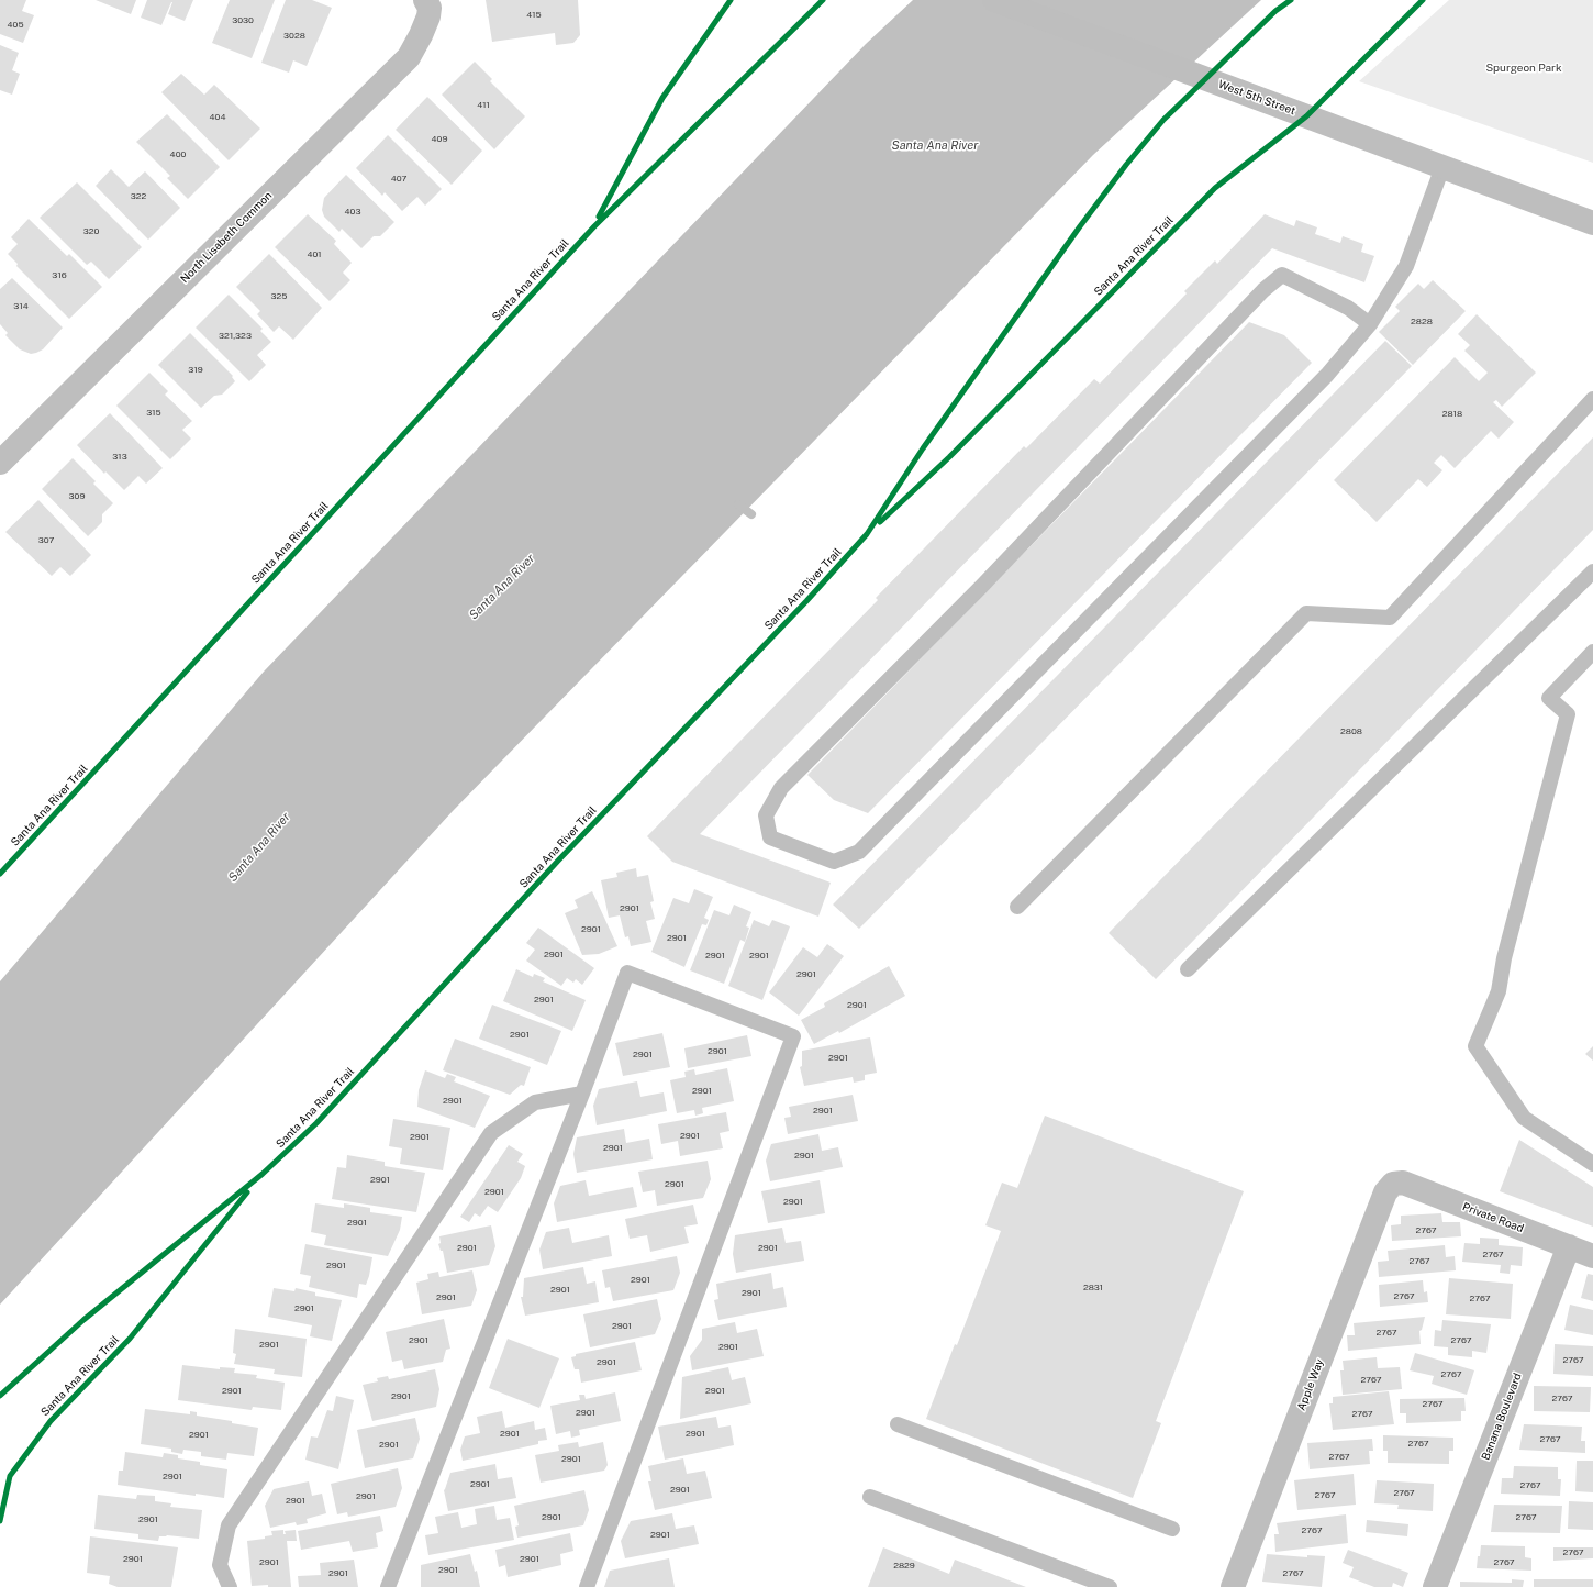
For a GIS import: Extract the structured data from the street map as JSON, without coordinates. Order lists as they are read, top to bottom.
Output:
{
  "streets": {
    "street": [
      "West 5th Street",
      "North Lisabeth Common",
      "Private Road",
      "Apple Way",
      "Banana Boulevard"
    ],
    "cycle path": ["Santa Ana River Trail"]
  },
  "crossings": [
    ["Private Road", "Apple Way"],
    ["Private Road", "Banana Boulevard"]
  ],
  "water": ["Santa Ana River"],
  "parks": ["Spurgeon Park"],
  "house_numbers": [
    "415",
    "3030",
    "405",
    "3028",
    "411",
    "404",
    "409",
    "400",
    "407",
    "322",
    "403",
    "320",
    "401",
    "316",
    "325",
    "314",
    "2828",
    "321,323",
    "319",
    "315",
    "2818",
    "313",
    "309",
    "307",
    "2808",
    "2901",
    "2901",
    "2901",
    "2901",
    "2901",
    "2901",
    "2901",
    "2901",
    "2901",
    "2901",
    "2901",
    "2901",
    "2901",
    "2901",
    "2901",
    "2901",
    "2901",
    "2901",
    "2901",
    "2901",
    "2901",
    "2901",
    "2901",
    "2901",
    "2901",
    "2767",
    "2901",
    "2901",
    "2767",
    "2767",
    "2901",
    "2901",
    "2831",
    "2901",
    "2901",
    "2767",
    "2901",
    "2767",
    "2901",
    "2901",
    "2767",
    "2901",
    "2767",
    "2901",
    "2901",
    "2767",
    "2901",
    "2767",
    "2767",
    "2901",
    "2901",
    "2901",
    "2767",
    "2767",
    "2901",
    "2767",
    "2901",
    "2901",
    "2901",
    "2767",
    "2767",
    "2901",
    "2767",
    "2901",
    "2901",
    "2901",
    "2767",
    "2901",
    "2767",
    "2767",
    "2901",
    "2901",
    "2901",
    "2767",
    "2901",
    "2767",
    "2901",
    "2767",
    "2901",
    "2901",
    "2901",
    "2767",
    "2829",
    "2901",
    "2901",
    "2767"
  ]
}
